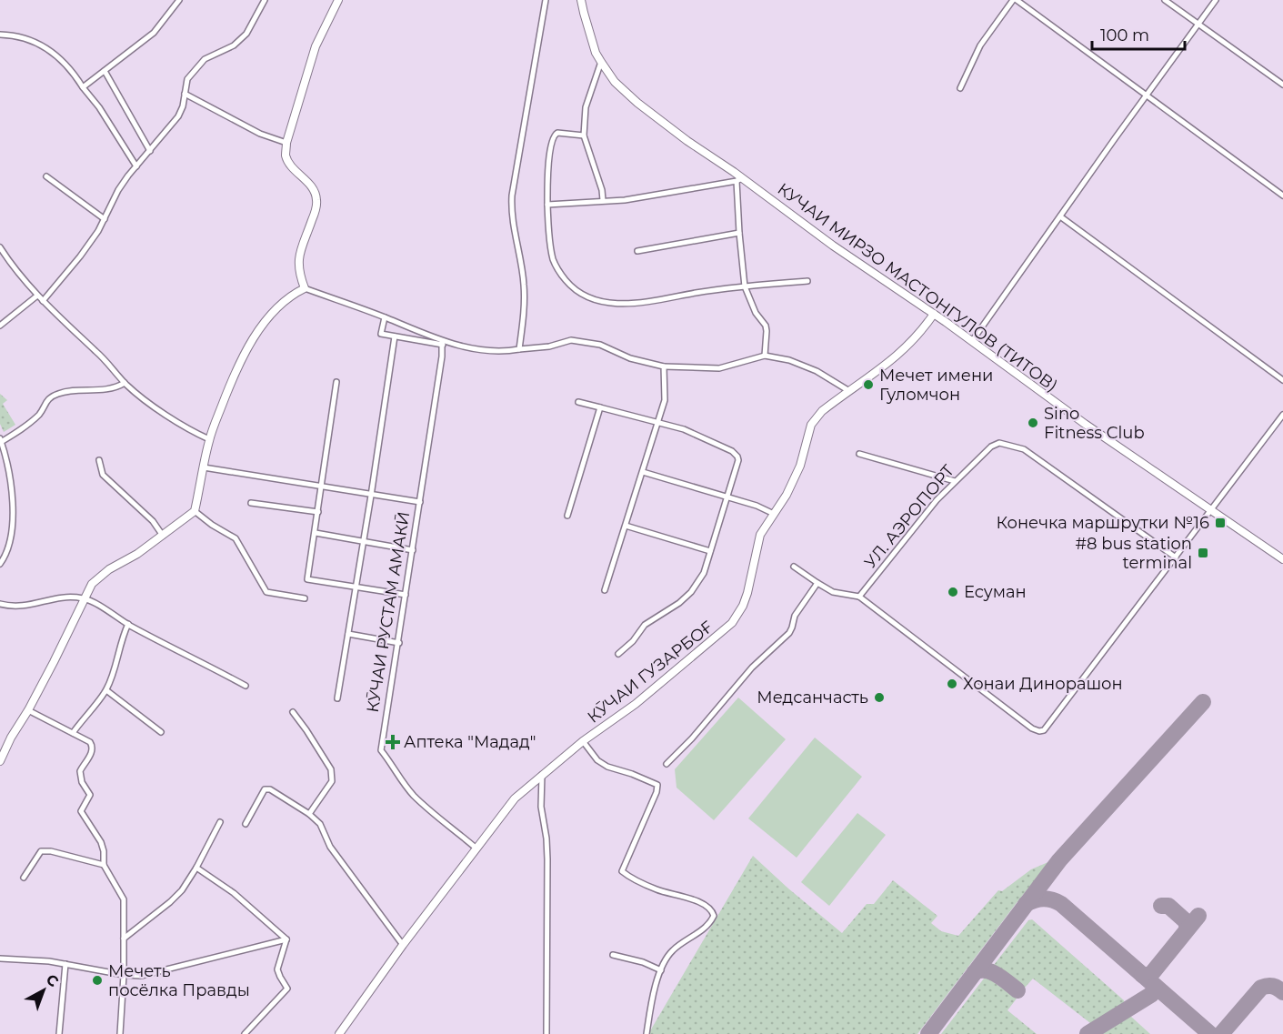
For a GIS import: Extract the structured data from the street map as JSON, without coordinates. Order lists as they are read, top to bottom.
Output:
{
  "streets": {
    "street": [
      "КУЧАИ МИРЗО МАСТОНГУЛОВ (ТИТОВ)",
      "УЛ. АЭРОПОРТ",
      "КӮЧАИ РУСТАМ АМАКӢ",
      "КӮЧАИ ГУЗАРБОҒ"
    ]
  },
  "crossings": [
    ["КУЧАИ МИРЗО МАСТОНГУЛОВ (ТИТОВ)", "КӮЧАИ ГУЗАРБОҒ"],
    ["КӮЧАИ РУСТАМ АМАКӢ", "КӮЧАИ ГУЗАРБОҒ"]
  ],
  "places": {
    "other": [
      "Мечет имени Гуломчон",
      "Sino Fitness Club",
      "Есуман",
      "Хонаи Динорашон",
      "Медсанчасть",
      "Мечеть посёлка Правды"
    ],
    "transit": ["Конечка маршрутки №16", "#8 bus station terminal"],
    "health": ["Аптека \"Мадад\""]
  },
  "scale_bar": "100 m",
  "north": "top right"
}
